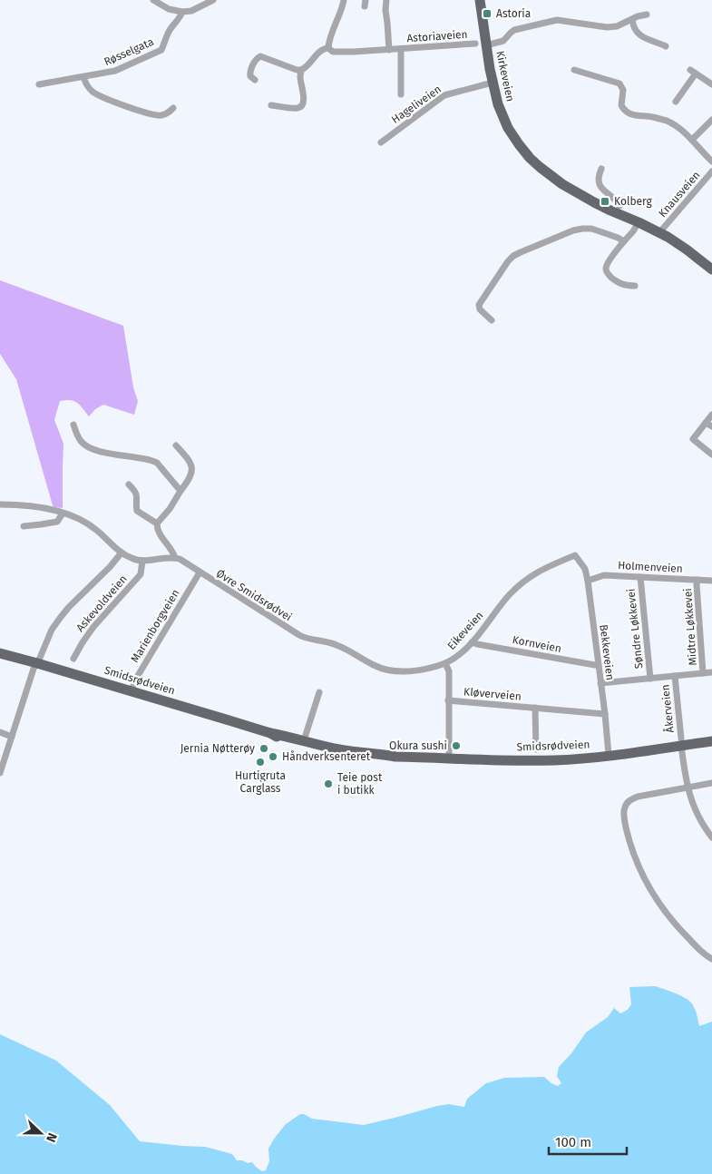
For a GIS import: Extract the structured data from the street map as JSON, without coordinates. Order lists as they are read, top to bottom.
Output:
{
  "streets": {
    "main road": ["Kirkeveien", "Smidsrødveien"],
    "street": [
      "Astoriaveien",
      "Røsselgata",
      "Hageliveien",
      "Knausveien",
      "Holmenveien",
      "Øvre Smidsrødvei",
      "Askevoldveien",
      "Marienborgveien",
      "Midtre Løkkevei",
      "Søndre Løkkevei",
      "Eikeveien",
      "Kornveien",
      "Bekkeveien",
      "Kløverveien",
      "Åkerveien"
    ]
  },
  "crossings": [
    ["Kirkeveien", "Hageliveien"],
    ["Holmenveien", "Midtre Løkkevei"],
    ["Holmenveien", "Søndre Løkkevei"],
    ["Holmenveien", "Bekkeveien"],
    ["Øvre Smidsrødvei", "Marienborgveien"],
    ["Øvre Smidsrødvei", "Eikeveien"],
    ["Marienborgveien", "Smidsrødveien"],
    ["Midtre Løkkevei", "Åkerveien"],
    ["Søndre Løkkevei", "Åkerveien"],
    ["Eikeveien", "Kornveien"],
    ["Eikeveien", "Bekkeveien"],
    ["Eikeveien", "Smidsrødveien"],
    ["Eikeveien", "Kløverveien"],
    ["Kornveien", "Bekkeveien"],
    ["Bekkeveien", "Smidsrødveien"],
    ["Bekkeveien", "Kløverveien"],
    ["Bekkeveien", "Åkerveien"],
    ["Smidsrødveien", "Åkerveien"]
  ],
  "places": {
    "transit": ["Astoria", "Kolberg"],
    "other": [
      "Okura sushi",
      "Jernia Nøtterøy",
      "Håndverksenteret",
      "Hurtigruta Carglass",
      "Teie post i butikk"
    ]
  },
  "scale_bar": "100 m",
  "north": "right"
}
